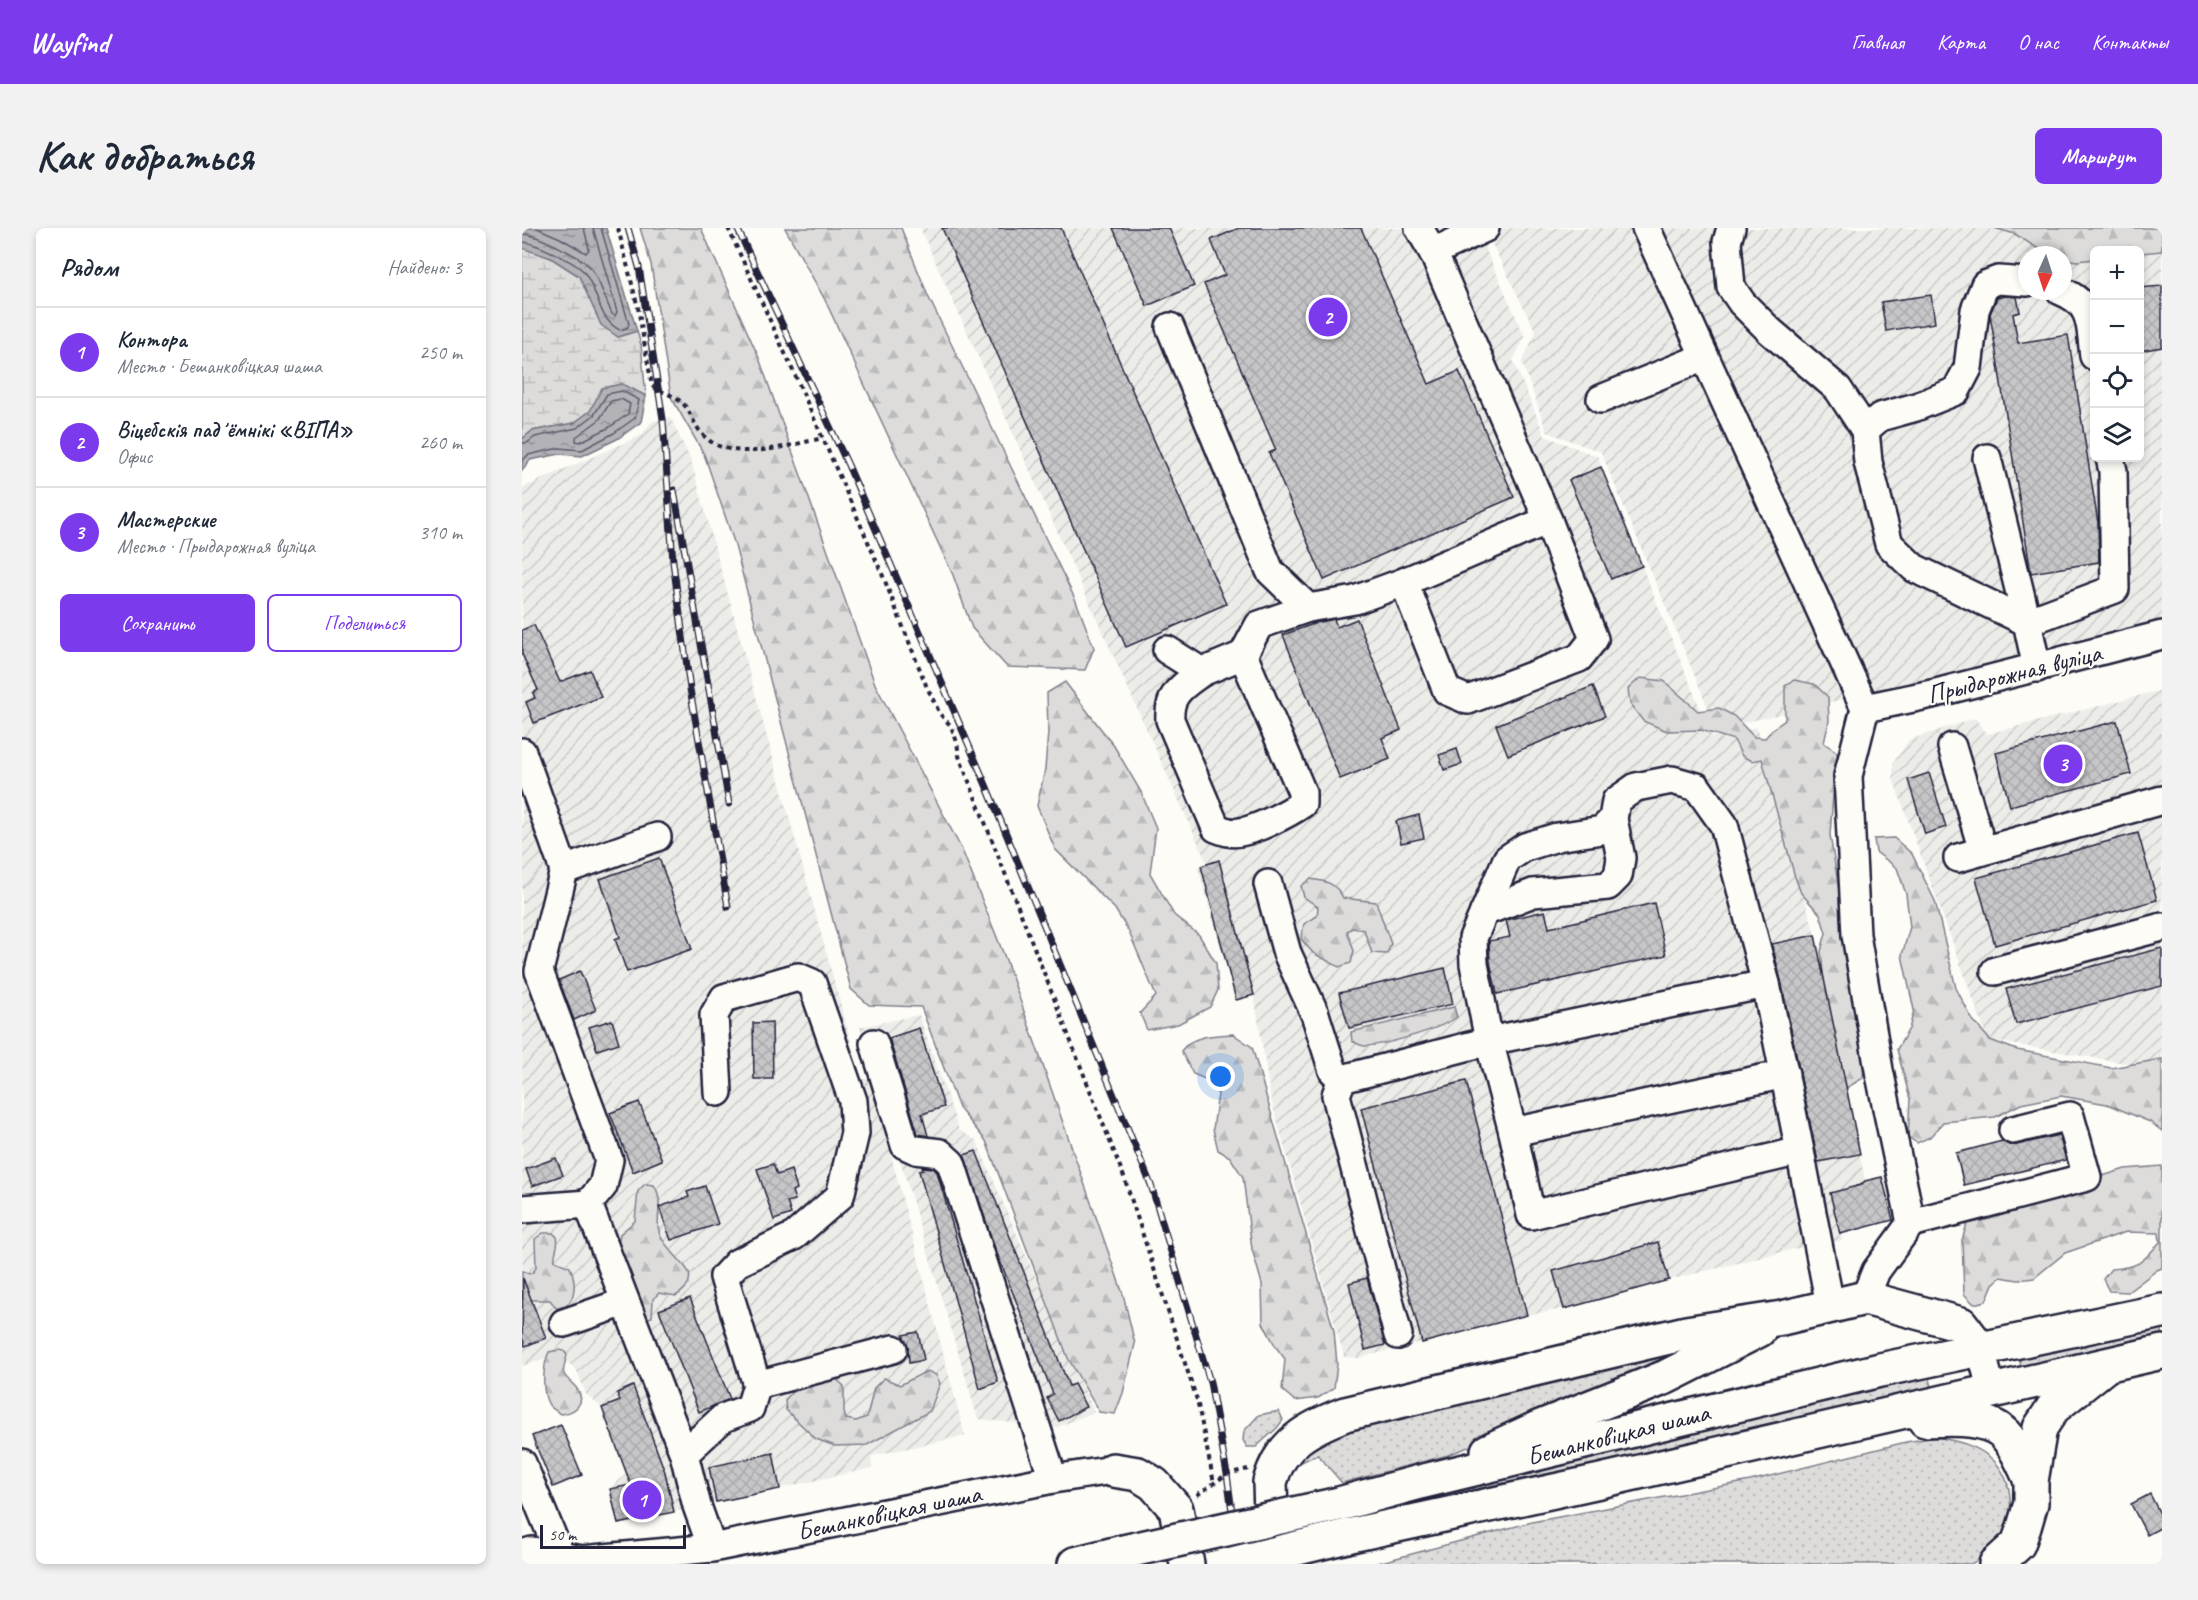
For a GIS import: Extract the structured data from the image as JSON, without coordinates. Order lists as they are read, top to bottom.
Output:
{
  "streets": {
    "main road": ["Бешанковіцкая шаша"],
    "street": ["Прыдарожная вуліца"]
  },
  "scale_bar": "50 m",
  "north": "bottom",
  "page": {
    "header": "Wayfind",
    "nav": [
      "Главная",
      "Карта",
      "О нас",
      "Контакты"
    ],
    "buttons": [
      "Маршрут",
      ["Сохранить", "Поделиться"]
    ],
    "title": "Как добраться",
    "heading": ["Рядом", "Найдено: 3"],
    "map_buttons": ["+", "−"],
    "pins": ["2", "3", "1"],
    "list": [
      {
        "mark": "1",
        "name": "Контора",
        "note": "Место · Бешанковіцкая шаша",
        "value": "250 m"
      },
      {
        "mark": "2",
        "name": "Віцебскія падʼёмнікі «ВІПА»",
        "note": "Офис",
        "value": "260 m"
      },
      {
        "mark": "3",
        "name": "Мастерские",
        "note": "Место · Прыдарожная вуліца",
        "value": "310 m"
      }
    ],
    "scale": "50 m"
  }
}
